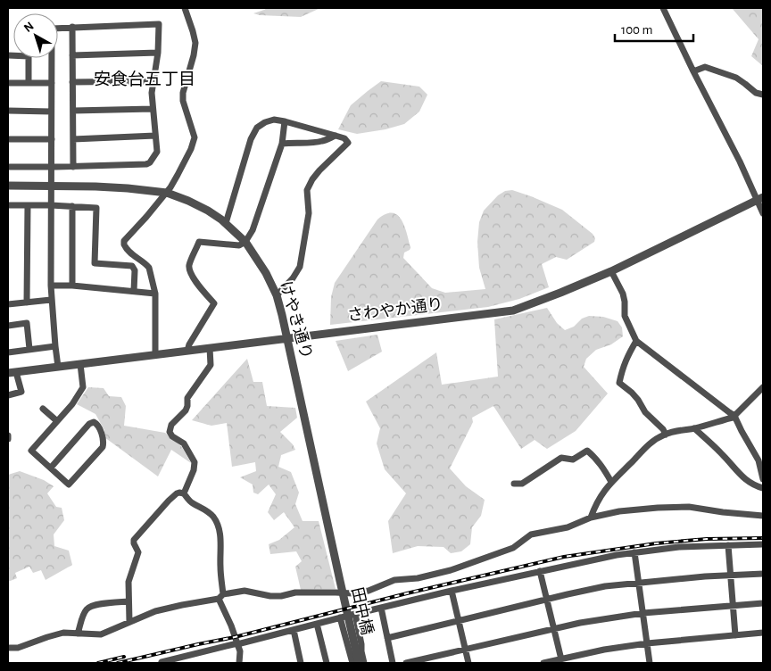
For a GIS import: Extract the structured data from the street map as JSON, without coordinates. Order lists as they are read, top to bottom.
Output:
{
  "streets": {
    "street": ["さわやか通り", "けやき通り", "田中橋"]
  },
  "crossings": [
    ["さわやか通り", "けやき通り"],
    ["けやき通り", "田中橋"]
  ],
  "districts": ["安食台五丁目"],
  "scale_bar": "100 m",
  "north": "top left"
}
